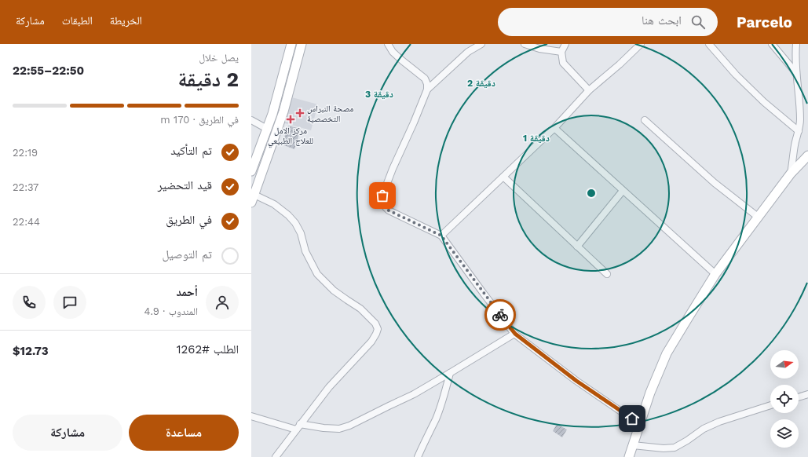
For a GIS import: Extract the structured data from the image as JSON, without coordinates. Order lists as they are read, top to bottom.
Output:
{
  "places": {
    "health": ["مصحة النبراس التخصصية", "مركز الامل للعلاج الطبيعي"]
  },
  "north": "right",
  "page": {
    "header": "Parcelo",
    "search": "ابحث هنا",
    "nav": ["الخريطة", "الطبقات", "مشاركة"],
    "heading": ["2 دقيقة", "يصل خلال", "22:50–22:55"],
    "panel": [
      "أحمد",
      "المندوب · 4.9",
      "الطلب #1262",
      "$12.73"
    ],
    "bar": "في الطريق · 170 m",
    "list": [
      ["تم التأكيد", "22:19"],
      ["قيد التحضير", "22:37"],
      ["في الطريق", "22:44"],
      "تم التوصيل"
    ],
    "buttons": ["مساعدة", "مشاركة"]
  },
  "rings": ["2 دقيقة", "3 دقيقة", "1 دقيقة"]
}
